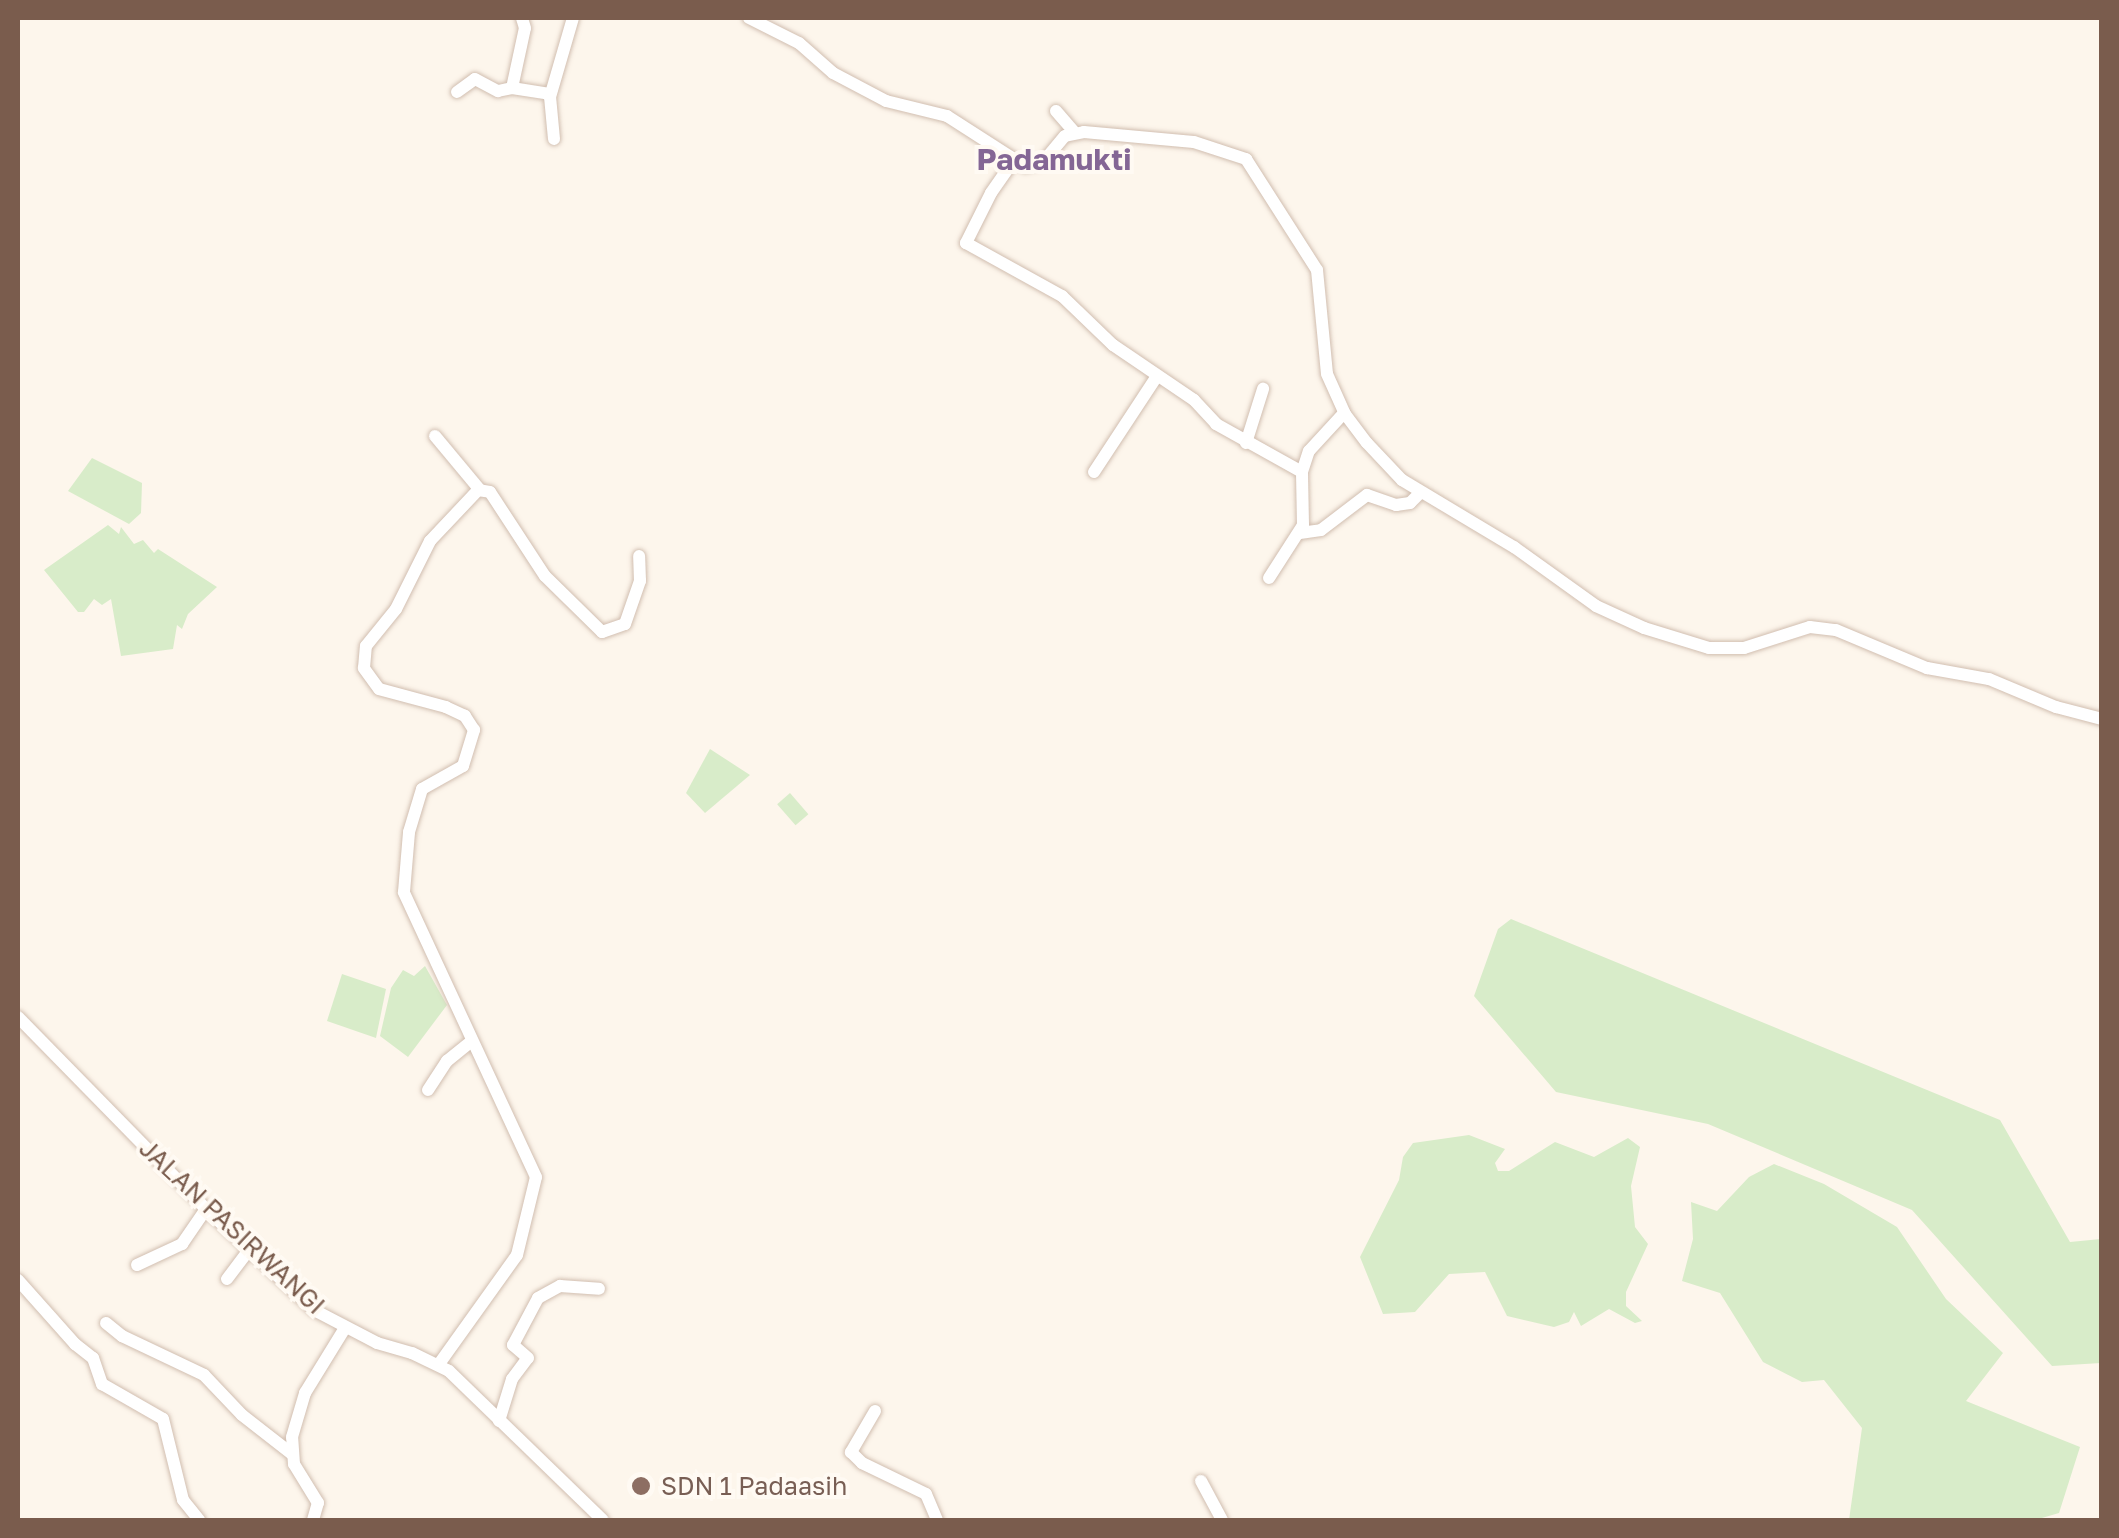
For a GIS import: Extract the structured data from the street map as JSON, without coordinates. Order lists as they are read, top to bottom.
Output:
{
  "streets": {
    "street": ["JALAN PASIRWANGI"]
  },
  "districts": ["Padamukti"],
  "places": ["SDN 1 Padaasih"]
}
